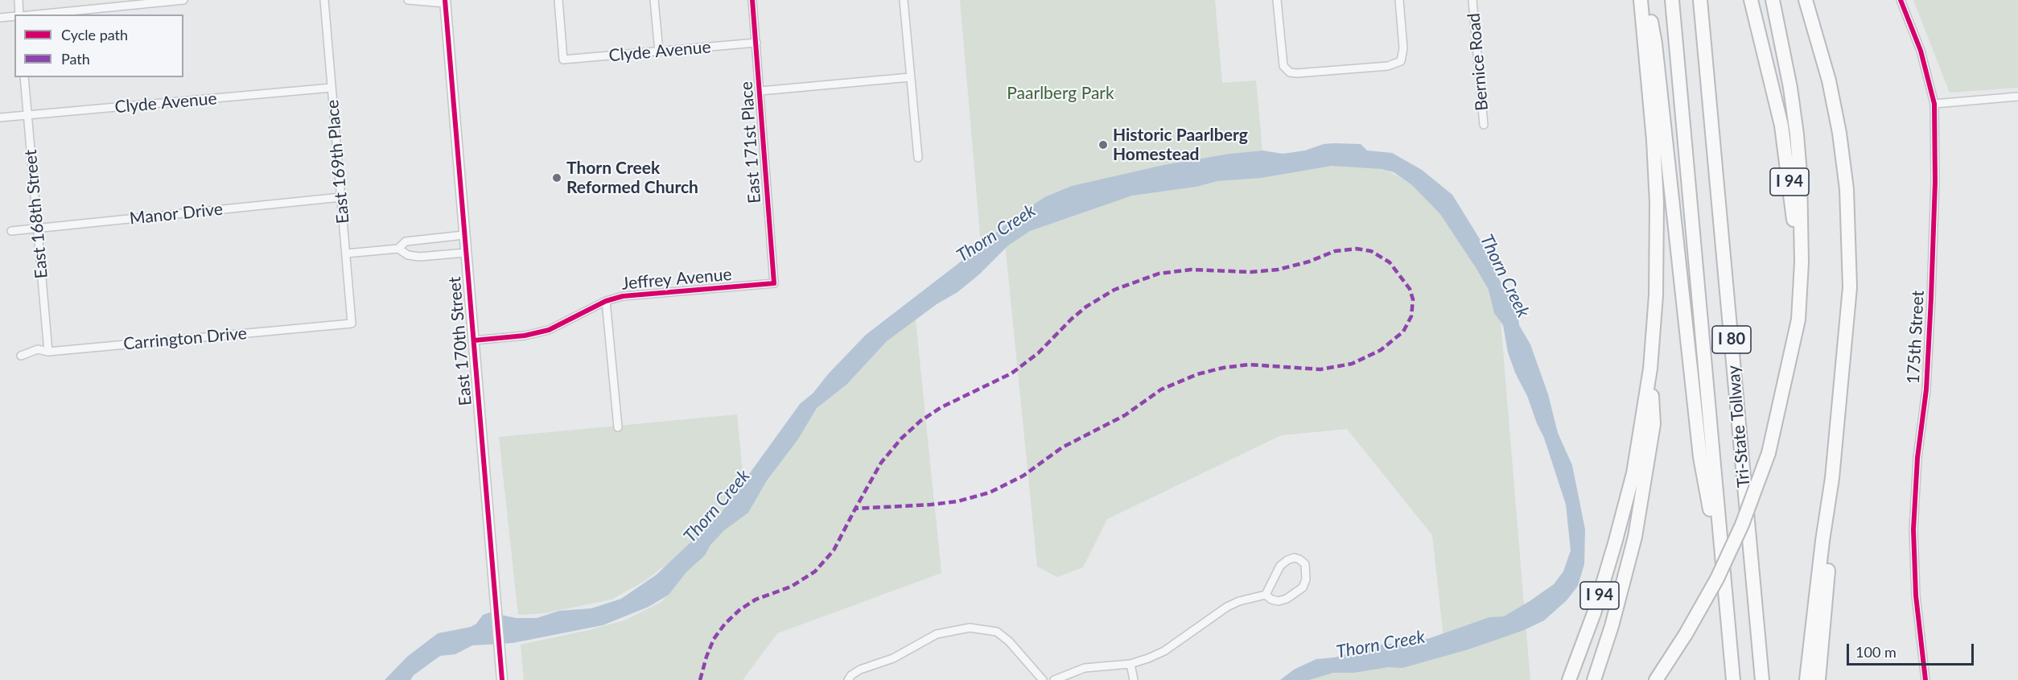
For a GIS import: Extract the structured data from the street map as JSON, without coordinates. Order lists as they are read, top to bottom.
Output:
{
  "streets": {
    "highway": ["I 94", "I 80", "Tri-State Tollway"],
    "street": [
      "Clyde Avenue",
      "Bernice Road",
      "East 171st Place",
      "East 169th Place",
      "East 168th Street",
      "Manor Drive",
      "Jeffrey Avenue",
      "175th Street",
      "Carrington Drive",
      "East 170th Street"
    ]
  },
  "crossings": [
    ["Clyde Avenue", "East 171st Place"],
    ["Clyde Avenue", "East 169th Place"],
    ["Clyde Avenue", "East 168th Street"],
    ["East 171st Place", "Jeffrey Avenue"],
    ["East 169th Place", "Manor Drive"],
    ["East 169th Place", "Carrington Drive"],
    ["East 168th Street", "Manor Drive"],
    ["East 168th Street", "Carrington Drive"],
    ["Jeffrey Avenue", "East 170th Street"]
  ],
  "water": ["Thorn Creek"],
  "parks": ["Paarlberg Park"],
  "places": ["Historic Paarlberg Homestead", "Thorn Creek Reformed Church"],
  "legend": ["Cycle path", "Path"],
  "scale_bar": "100 m"
}
